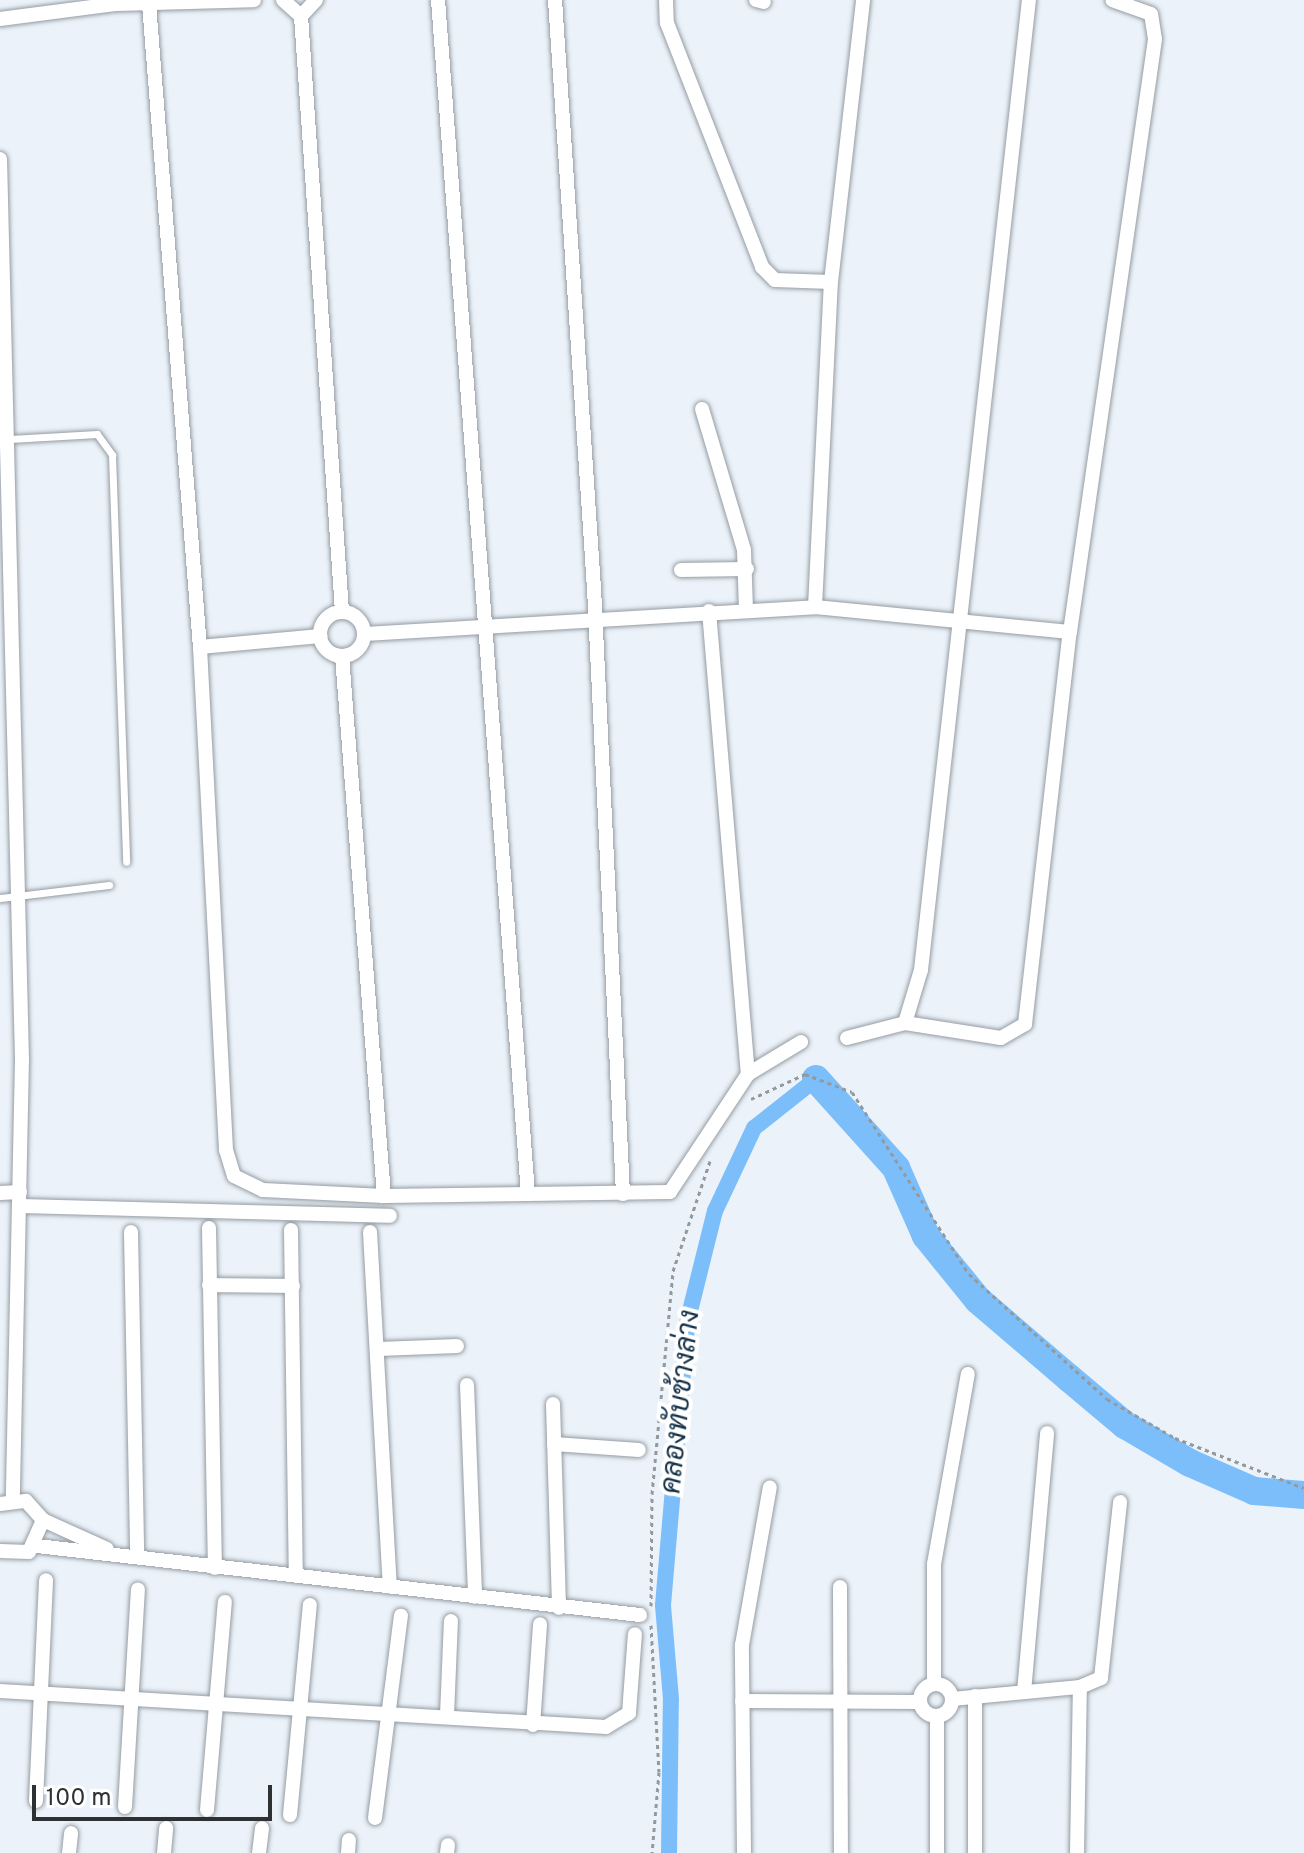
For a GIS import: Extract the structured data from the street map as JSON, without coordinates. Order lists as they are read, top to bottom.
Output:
{
  "water": ["คลองทับช้างล่าง"],
  "scale_bar": "100 m"
}
